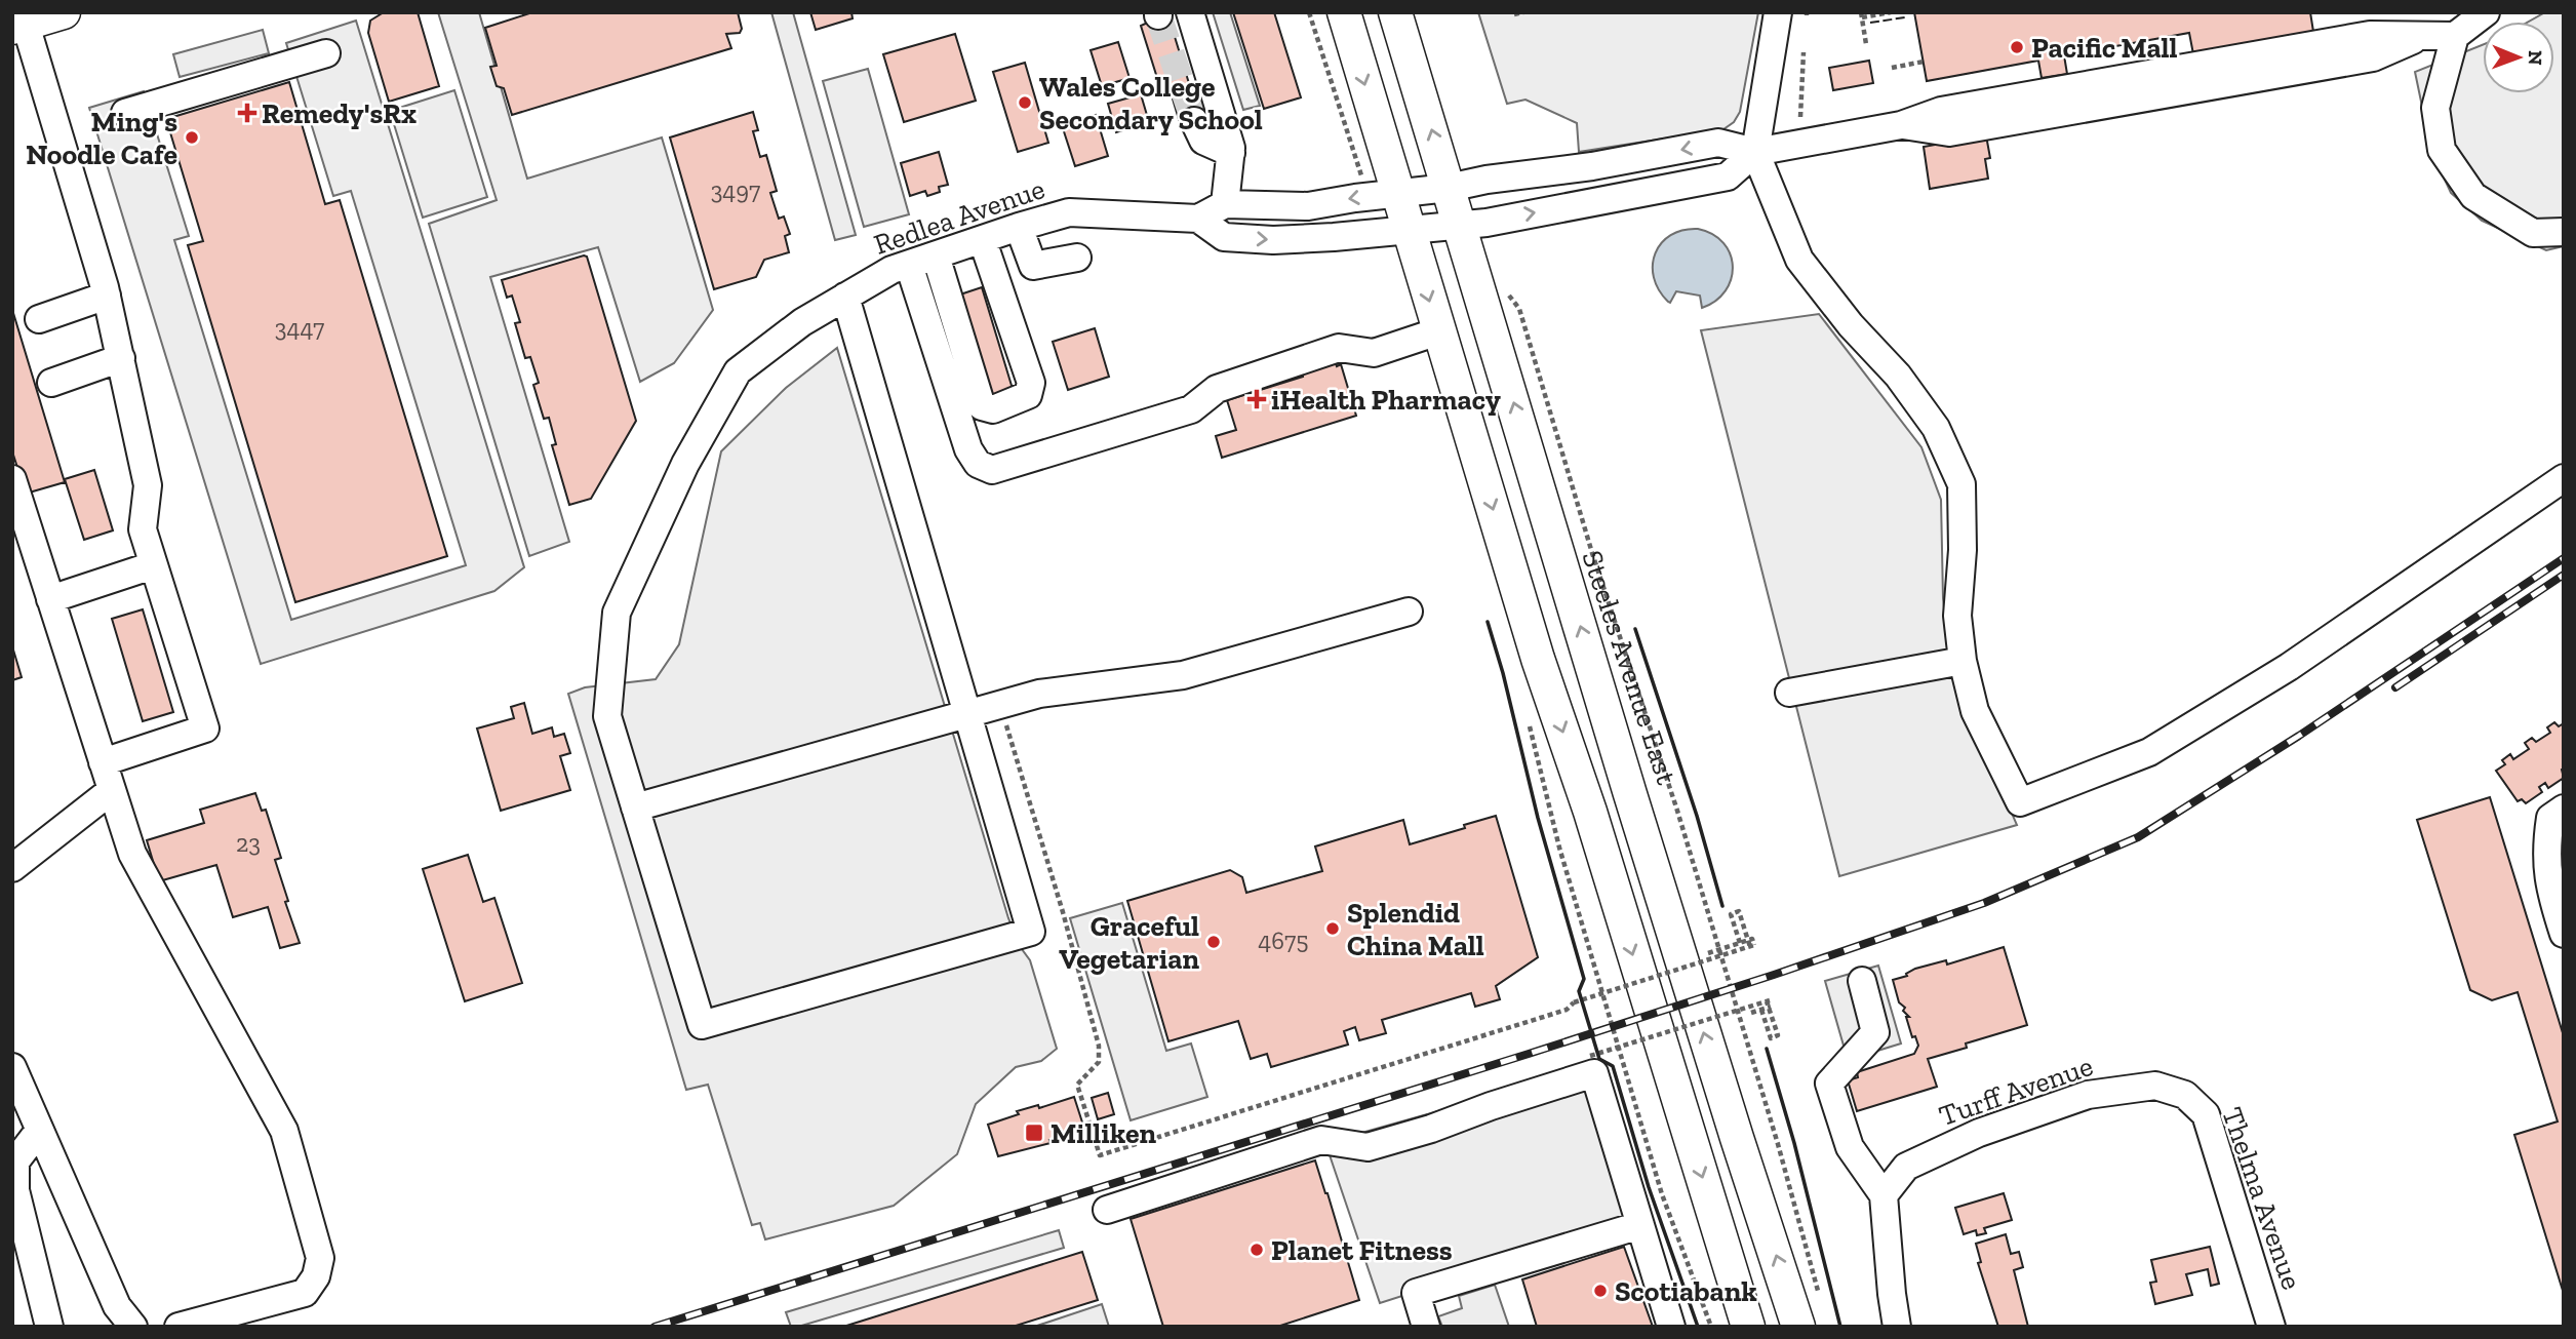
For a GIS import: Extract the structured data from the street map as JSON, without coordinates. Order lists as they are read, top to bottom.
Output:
{
  "streets": {
    "main road": ["Steeles Avenue East"],
    "street": ["Redlea Avenue", "Turff Avenue", "Thelma Avenue"]
  },
  "crossings": [
    ["Redlea Avenue", "Steeles Avenue East"],
    ["Turff Avenue", "Thelma Avenue"]
  ],
  "places": {
    "other": [
      "Pacific Mall",
      "Wales College Secondary School",
      "Ming's Noodle Cafe",
      "Splendid China Mall",
      "Graceful Vegetarian",
      "Planet Fitness",
      "Scotiabank"
    ],
    "health": ["Remedy'sRx", "iHealth Pharmacy"],
    "transit": ["Milliken"]
  },
  "house_numbers": [
    "3497",
    "3447",
    "23",
    "4675"
  ],
  "north": "right"
}
